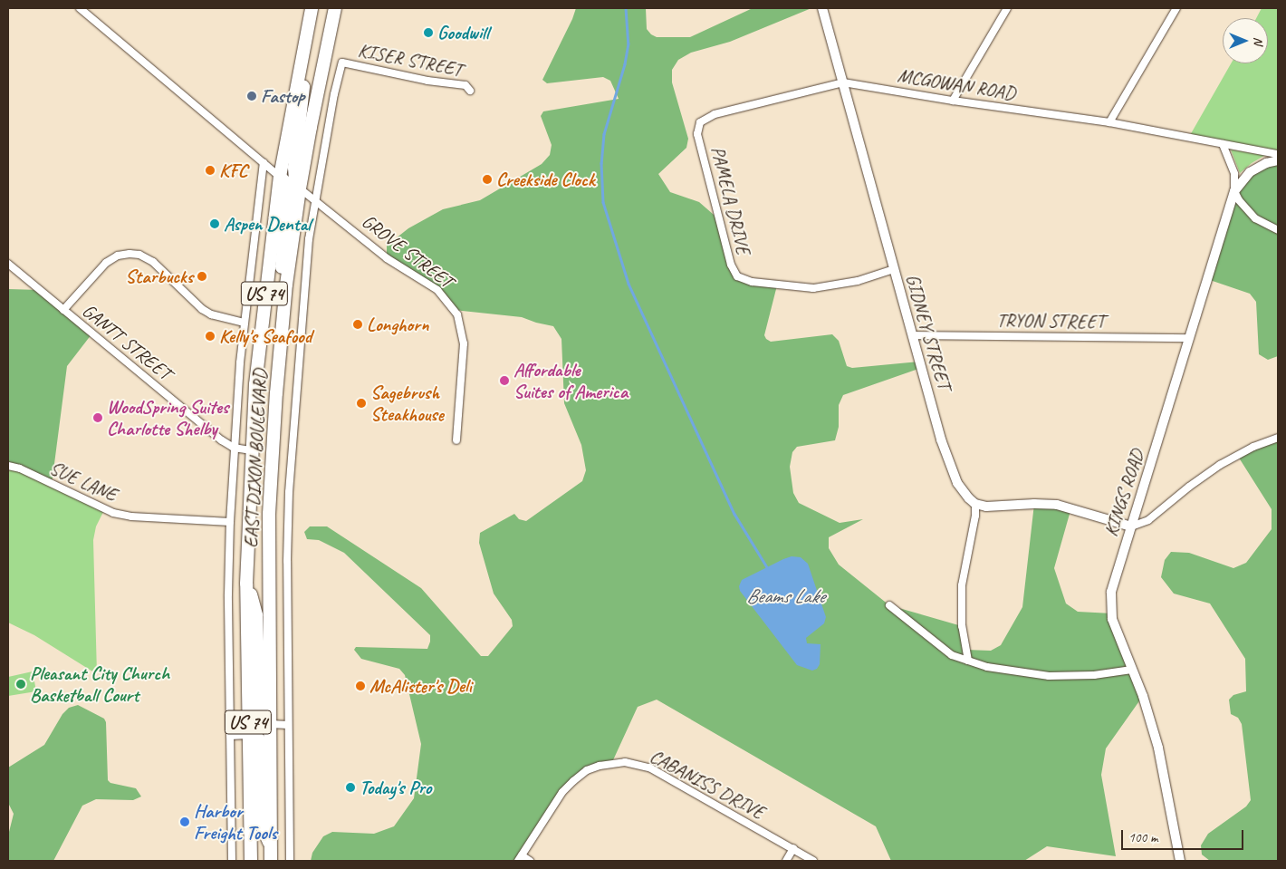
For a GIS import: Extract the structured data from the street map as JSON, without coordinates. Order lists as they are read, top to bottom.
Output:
{
  "streets": {
    "highway": ["US 74", "EAST DIXON BOULEVARD"],
    "street": [
      "KISER STREET",
      "MCGOWAN ROAD",
      "PAMELA DRIVE",
      "GROVE STREET",
      "TRYON STREET",
      "GIDNEY STREET",
      "GANTT STREET",
      "SUE LANE",
      "KINGS ROAD",
      "CABANISS DRIVE"
    ]
  },
  "crossings": [
    ["KISER STREET", "EAST DIXON BOULEVARD"],
    ["MCGOWAN ROAD", "PAMELA DRIVE"],
    ["MCGOWAN ROAD", "GIDNEY STREET"],
    ["PAMELA DRIVE", "GIDNEY STREET"],
    ["GROVE STREET", "EAST DIXON BOULEVARD"],
    ["TRYON STREET", "GIDNEY STREET"],
    ["TRYON STREET", "KINGS ROAD"],
    ["GANTT STREET", "EAST DIXON BOULEVARD"],
    ["EAST DIXON BOULEVARD", "SUE LANE"]
  ],
  "water": ["Beams Lake"],
  "places": [
    "Goodwill",
    "Fastop",
    "KFC",
    "Creekside Clock",
    "Aspen Dental",
    "Starbucks",
    "Longhorn",
    "Kelly's Seafood",
    "Affordable Suites of America",
    "Sagebrush Steakhouse",
    "WoodSpring Suites Charlotte Shelby",
    "Pleasant City Church Basketball Court",
    "McAlister's Deli",
    "Today's Pro",
    "Harbor Freight Tools"
  ],
  "scale_bar": "100 m",
  "north": "right"
}
